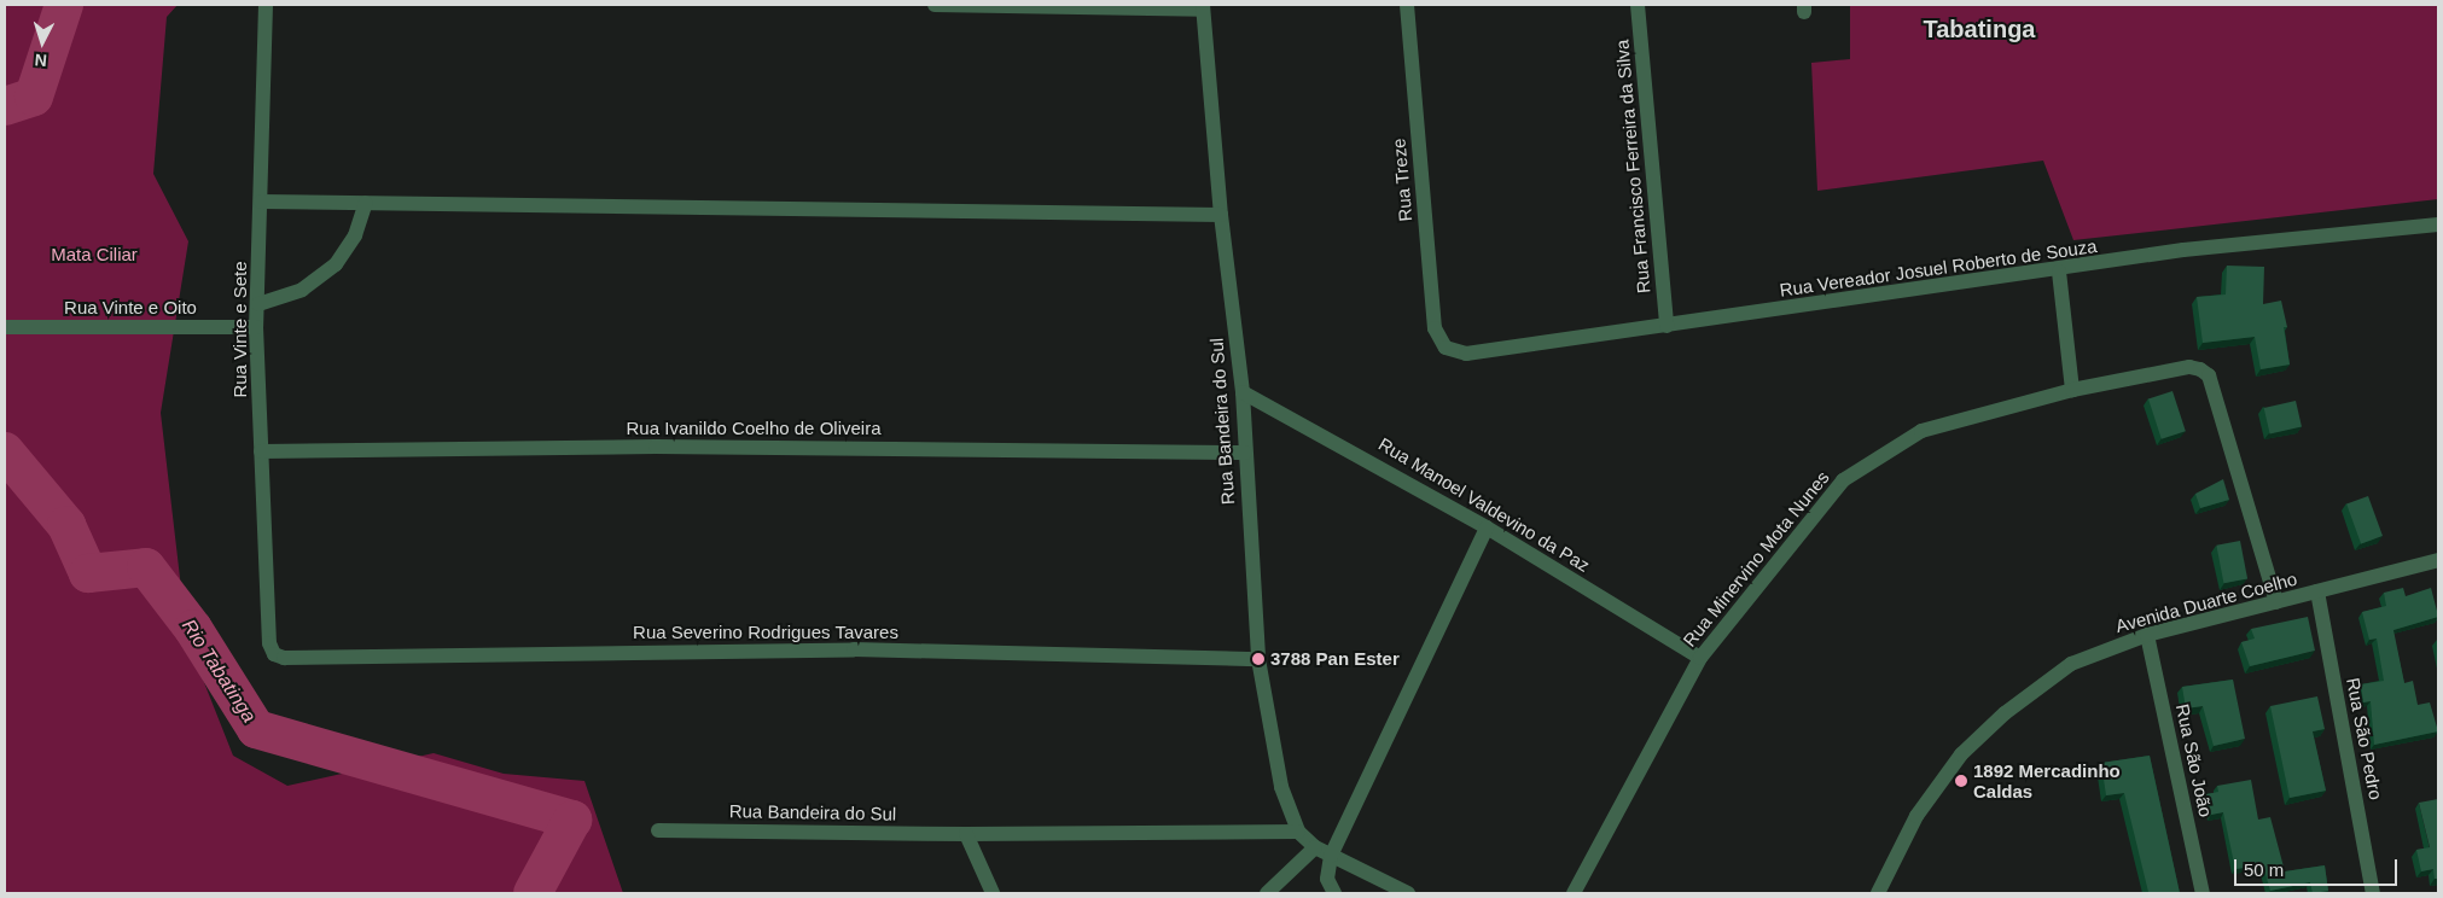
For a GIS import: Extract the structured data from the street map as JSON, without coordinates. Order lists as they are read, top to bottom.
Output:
{
  "streets": {
    "street": [
      "Rua Francisco Ferreira da Silva",
      "Rua Treze",
      "Rua Vereador Josuel Roberto de Souza",
      "Rua Vinte e Oito",
      "Rua Vinte e Sete",
      "Rua Bandeira do Sul",
      "Rua Ivanildo Coelho de Oliveira",
      "Rua Manoel Valdevino da Paz",
      "Rua Minervino Mota Nunes",
      "Avenida Duarte Coelho",
      "Rua Severino Rodrigues Tavares",
      "Rua São Pedro",
      "Rua São João"
    ]
  },
  "crossings": [
    ["Rua Francisco Ferreira da Silva", "Rua Vereador Josuel Roberto de Souza"],
    ["Rua Treze", "Rua Vereador Josuel Roberto de Souza"],
    ["Rua Vinte e Oito", "Rua Vinte e Sete"],
    ["Rua Vinte e Sete", "Rua Ivanildo Coelho de Oliveira"],
    ["Rua Vinte e Sete", "Rua Severino Rodrigues Tavares"],
    ["Rua Bandeira do Sul", "Rua Ivanildo Coelho de Oliveira"],
    ["Rua Bandeira do Sul", "Rua Manoel Valdevino da Paz"],
    ["Rua Bandeira do Sul", "Rua Severino Rodrigues Tavares"],
    ["Rua Manoel Valdevino da Paz", "Rua Minervino Mota Nunes"],
    ["Rua Minervino Mota Nunes", "Avenida Duarte Coelho"],
    ["Avenida Duarte Coelho", "Rua São Pedro"],
    ["Avenida Duarte Coelho", "Rua São João"]
  ],
  "districts": ["Tabatinga"],
  "water": ["Rio Tabatinga"],
  "parks": ["Mata Ciliar"],
  "places": ["3788 Pan Ester", "1892 Mercadinho Caldas"],
  "scale_bar": "50 m",
  "north": "bottom"
}
